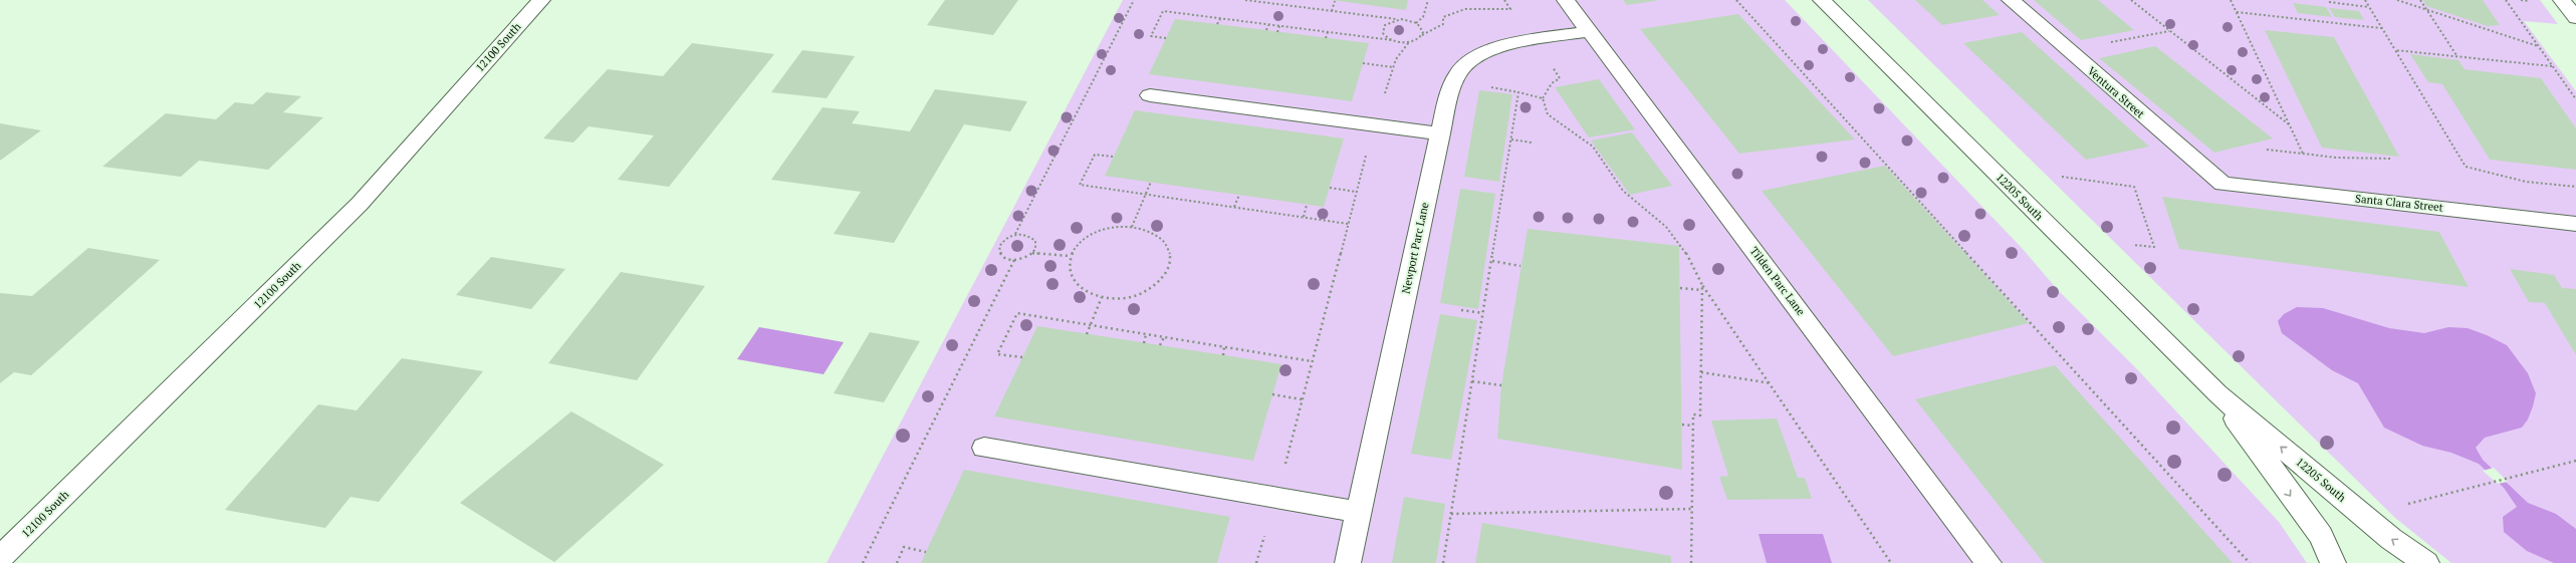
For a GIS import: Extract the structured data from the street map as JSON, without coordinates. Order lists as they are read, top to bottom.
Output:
{
  "streets": {
    "street": [
      "12100 South",
      "Ventura Street",
      "12205 South",
      "Santa Clara Street",
      "Newport Parc Lane",
      "Tilden Parc Lane"
    ]
  },
  "crossings": [
    ["Ventura Street", "Santa Clara Street"],
    ["Newport Parc Lane", "Tilden Parc Lane"]
  ]
}
